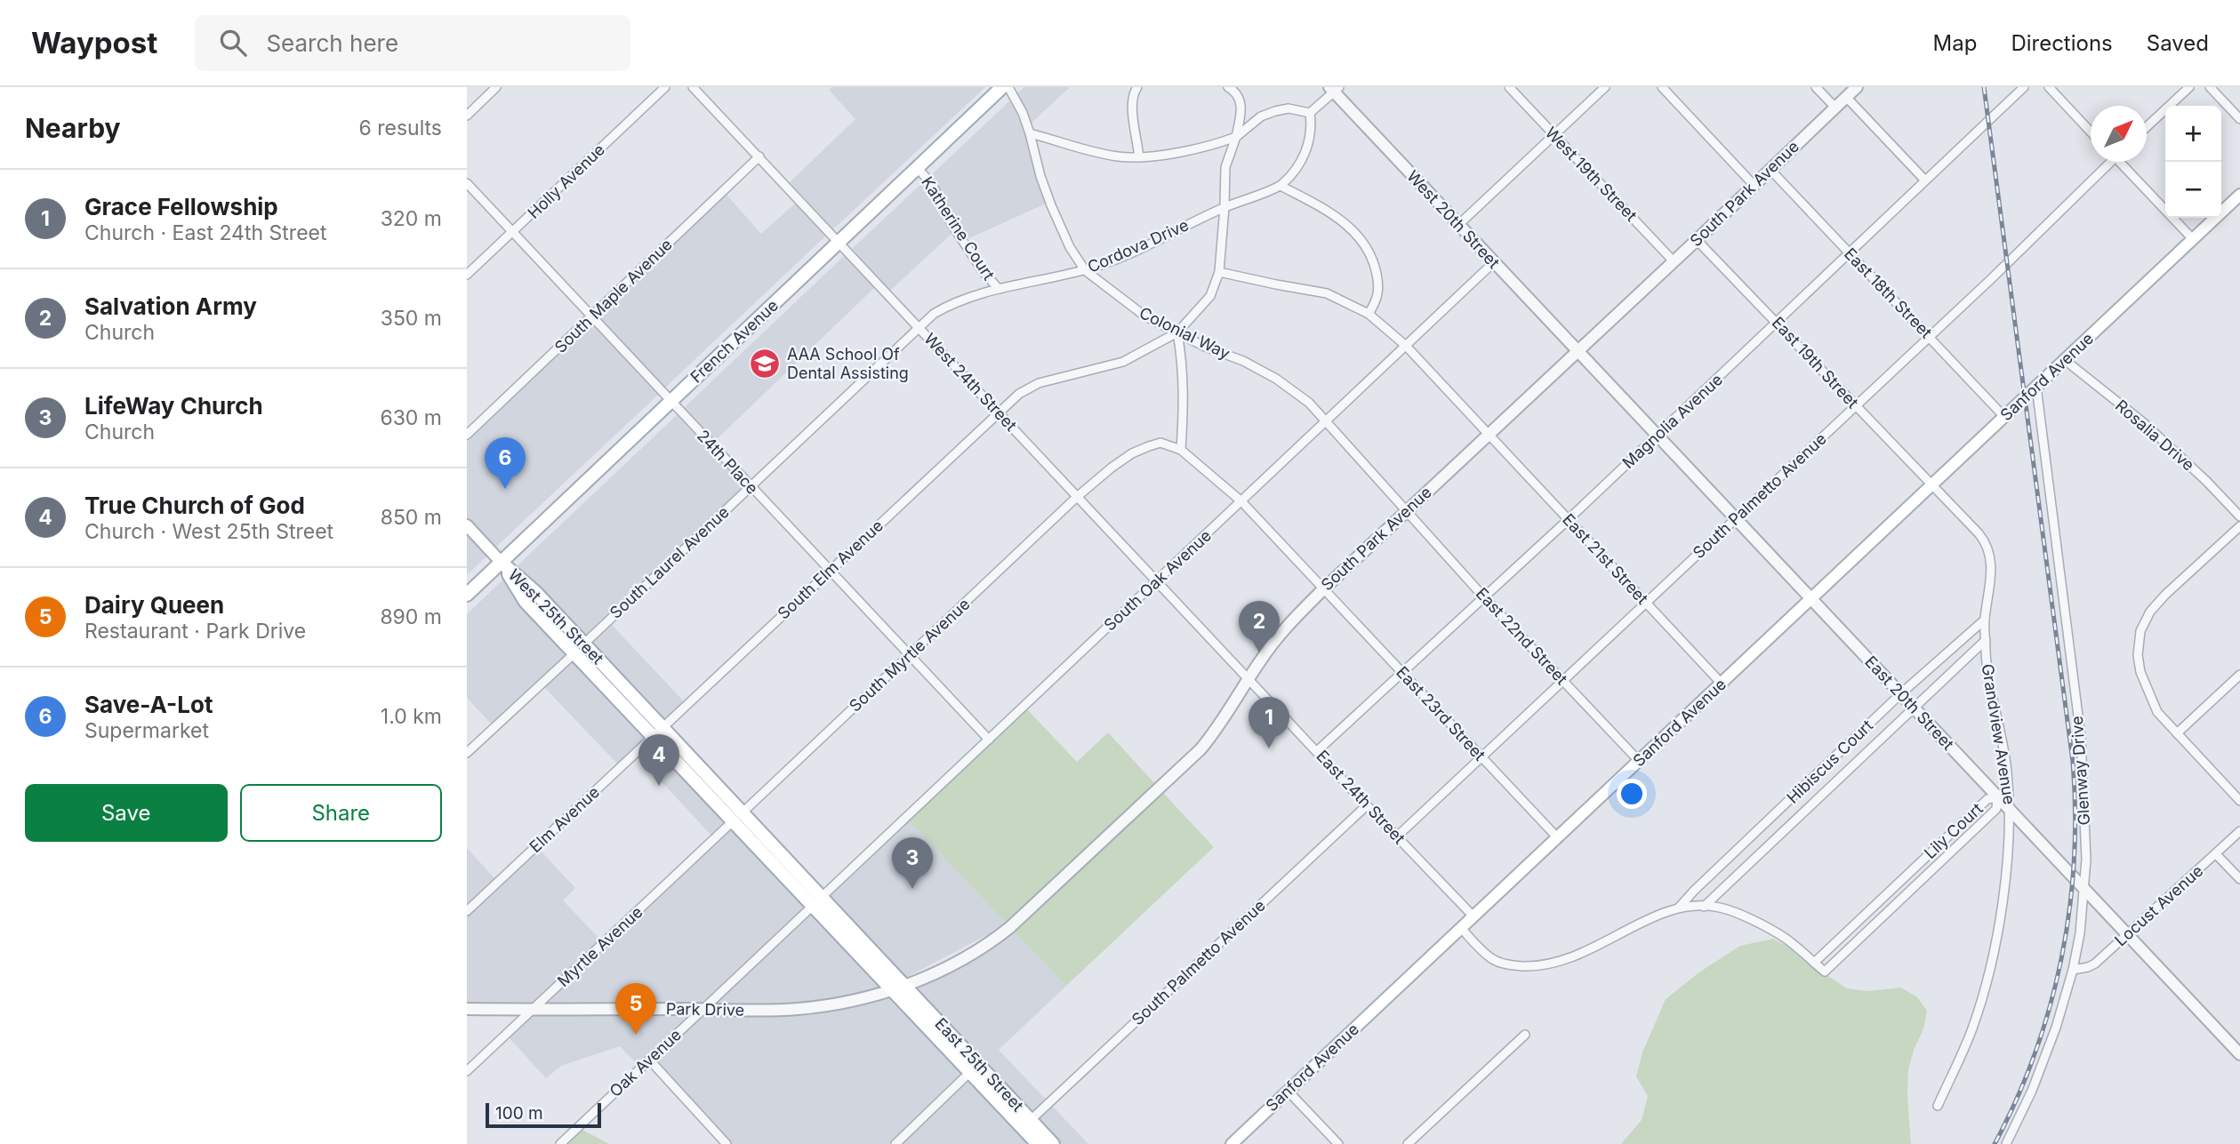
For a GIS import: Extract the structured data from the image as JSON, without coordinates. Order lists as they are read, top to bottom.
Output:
{
  "streets": {
    "main road": [
      "French Avenue",
      "Sanford Avenue",
      "West 25th Street",
      "East 25th Street"
    ],
    "street": [
      "West 19th Street",
      "Holly Avenue",
      "South Park Avenue",
      "West 20th Street",
      "Katherine Court",
      "Cordova Drive",
      "East 18th Street",
      "South Maple Avenue",
      "Colonial Way",
      "East 19th Street",
      "West 24th Street",
      "Magnolia Avenue",
      "Rosalia Drive",
      "24th Place",
      "South Palmetto Avenue",
      "East 21st Street",
      "South Laurel Avenue",
      "South Elm Avenue",
      "South Oak Avenue",
      "East 22nd Street",
      "South Myrtle Avenue",
      "East 20th Street",
      "East 23rd Street",
      "Grandview Avenue",
      "Hibiscus Court",
      "Glenway Drive",
      "East 24th Street",
      "Elm Avenue",
      "Lily Court",
      "Locust Avenue",
      "Myrtle Avenue",
      "Park Drive",
      "Oak Avenue"
    ]
  },
  "crossings": [
    ["West 19th Street", "South Park Avenue"],
    ["Holly Avenue", "24th Place"],
    ["South Park Avenue", "West 20th Street"],
    ["South Park Avenue", "East 18th Street"],
    ["South Park Avenue", "Colonial Way"],
    ["South Park Avenue", "East 19th Street"],
    ["South Park Avenue", "West 24th Street"],
    ["South Park Avenue", "East 21st Street"],
    ["South Park Avenue", "West 25th Street"],
    ["South Park Avenue", "East 22nd Street"],
    ["South Park Avenue", "East 20th Street"],
    ["South Park Avenue", "East 23rd Street"],
    ["South Park Avenue", "East 24th Street"],
    ["South Park Avenue", "Park Drive"],
    ["South Park Avenue", "East 25th Street"],
    ["West 20th Street", "South Oak Avenue"],
    ["West 20th Street", "East 20th Street"],
    ["Katherine Court", "Cordova Drive"],
    ["Katherine Court", "French Avenue"],
    ["Cordova Drive", "Colonial Way"],
    ["Cordova Drive", "West 24th Street"],
    ["Cordova Drive", "South Laurel Avenue"],
    ["Cordova Drive", "South Elm Avenue"],
    ["East 18th Street", "Sanford Avenue"],
    ["East 18th Street", "Magnolia Avenue"],
    ["East 18th Street", "South Palmetto Avenue"],
    ["South Maple Avenue", "West 24th Street"],
    ["South Maple Avenue", "24th Place"],
    ["Colonial Way", "South Elm Avenue"],
    ["Colonial Way", "South Oak Avenue"],
    ["Colonial Way", "East 22nd Street"],
    ["French Avenue", "West 24th Street"],
    ["French Avenue", "24th Place"],
    ["French Avenue", "West 25th Street"],
    ["East 19th Street", "Sanford Avenue"],
    ["East 19th Street", "Magnolia Avenue"],
    ["East 19th Street", "South Palmetto Avenue"],
    ["East 19th Street", "Grandview Avenue"],
    ["Sanford Avenue", "Rosalia Drive"],
    ["Sanford Avenue", "East 21st Street"],
    ["Sanford Avenue", "East 22nd Street"],
    ["Sanford Avenue", "East 20th Street"],
    ["Sanford Avenue", "East 23rd Street"],
    ["Sanford Avenue", "Grandview Avenue"],
    ["Sanford Avenue", "Glenway Drive"],
    ["Sanford Avenue", "East 24th Street"],
    ["West 24th Street", "South Laurel Avenue"],
    ["West 24th Street", "South Elm Avenue"],
    ["West 24th Street", "South Oak Avenue"],
    ["West 24th Street", "South Myrtle Avenue"],
    ["West 24th Street", "East 24th Street"],
    ["Magnolia Avenue", "East 21st Street"],
    ["Magnolia Avenue", "East 22nd Street"],
    ["Magnolia Avenue", "East 20th Street"],
    ["Magnolia Avenue", "East 23rd Street"],
    ["Magnolia Avenue", "East 24th Street"],
    ["24th Place", "South Laurel Avenue"],
    ["24th Place", "South Elm Avenue"],
    ["24th Place", "South Oak Avenue"],
    ["24th Place", "South Myrtle Avenue"],
    ["South Palmetto Avenue", "East 21st Street"],
    ["South Palmetto Avenue", "East 22nd Street"],
    ["South Palmetto Avenue", "East 20th Street"],
    ["South Palmetto Avenue", "East 23rd Street"],
    ["South Palmetto Avenue", "East 24th Street"],
    ["South Palmetto Avenue", "East 25th Street"],
    ["East 21st Street", "South Elm Avenue"],
    ["East 21st Street", "South Oak Avenue"],
    ["South Laurel Avenue", "West 25th Street"],
    ["South Elm Avenue", "West 25th Street"],
    ["South Elm Avenue", "Elm Avenue"],
    ["South Oak Avenue", "West 25th Street"],
    ["South Oak Avenue", "East 23rd Street"],
    ["South Oak Avenue", "Oak Avenue"],
    ["West 25th Street", "South Myrtle Avenue"],
    ["West 25th Street", "Elm Avenue"],
    ["West 25th Street", "Myrtle Avenue"],
    ["West 25th Street", "Park Drive"],
    ["West 25th Street", "Oak Avenue"],
    ["West 25th Street", "East 25th Street"],
    ["South Myrtle Avenue", "East 23rd Street"],
    ["South Myrtle Avenue", "Myrtle Avenue"],
    ["East 20th Street", "Grandview Avenue"],
    ["East 20th Street", "Hibiscus Court"],
    ["East 20th Street", "Glenway Drive"],
    ["East 20th Street", "Lily Court"],
    ["East 20th Street", "Locust Avenue"],
    ["Grandview Avenue", "Hibiscus Court"],
    ["Glenway Drive", "Locust Avenue"],
    ["Myrtle Avenue", "Park Drive"],
    ["Park Drive", "Oak Avenue"],
    ["Park Drive", "East 25th Street"]
  ],
  "places": {
    "school or university": ["AAA School Of Dental Assisting"]
  },
  "scale_bar": "100 m",
  "north": "top right",
  "page": {
    "header": "Waypost",
    "search": "Search here",
    "nav": ["Map", "Directions", "Saved"],
    "heading": ["Nearby", "6 results"],
    "map_buttons": ["+", "−"],
    "list": [
      {
        "mark": "1",
        "name": "Grace Fellowship",
        "note": "Church · East 24th Street",
        "value": "320 m"
      },
      {
        "mark": "2",
        "name": "Salvation Army",
        "note": "Church",
        "value": "350 m"
      },
      {
        "mark": "3",
        "name": "LifeWay Church",
        "note": "Church",
        "value": "630 m"
      },
      {
        "mark": "4",
        "name": "True Church of God",
        "note": "Church · West 25th Street",
        "value": "850 m"
      },
      {
        "mark": "5",
        "name": "Dairy Queen",
        "note": "Restaurant · Park Drive",
        "value": "890 m"
      },
      {
        "mark": "6",
        "name": "Save-A-Lot",
        "note": "Supermarket",
        "value": "1.0 km"
      }
    ],
    "pins": [
      "6",
      "2",
      "1",
      "4",
      "3",
      "5"
    ],
    "buttons": ["Save", "Share"],
    "scale": "100 m"
  }
}
